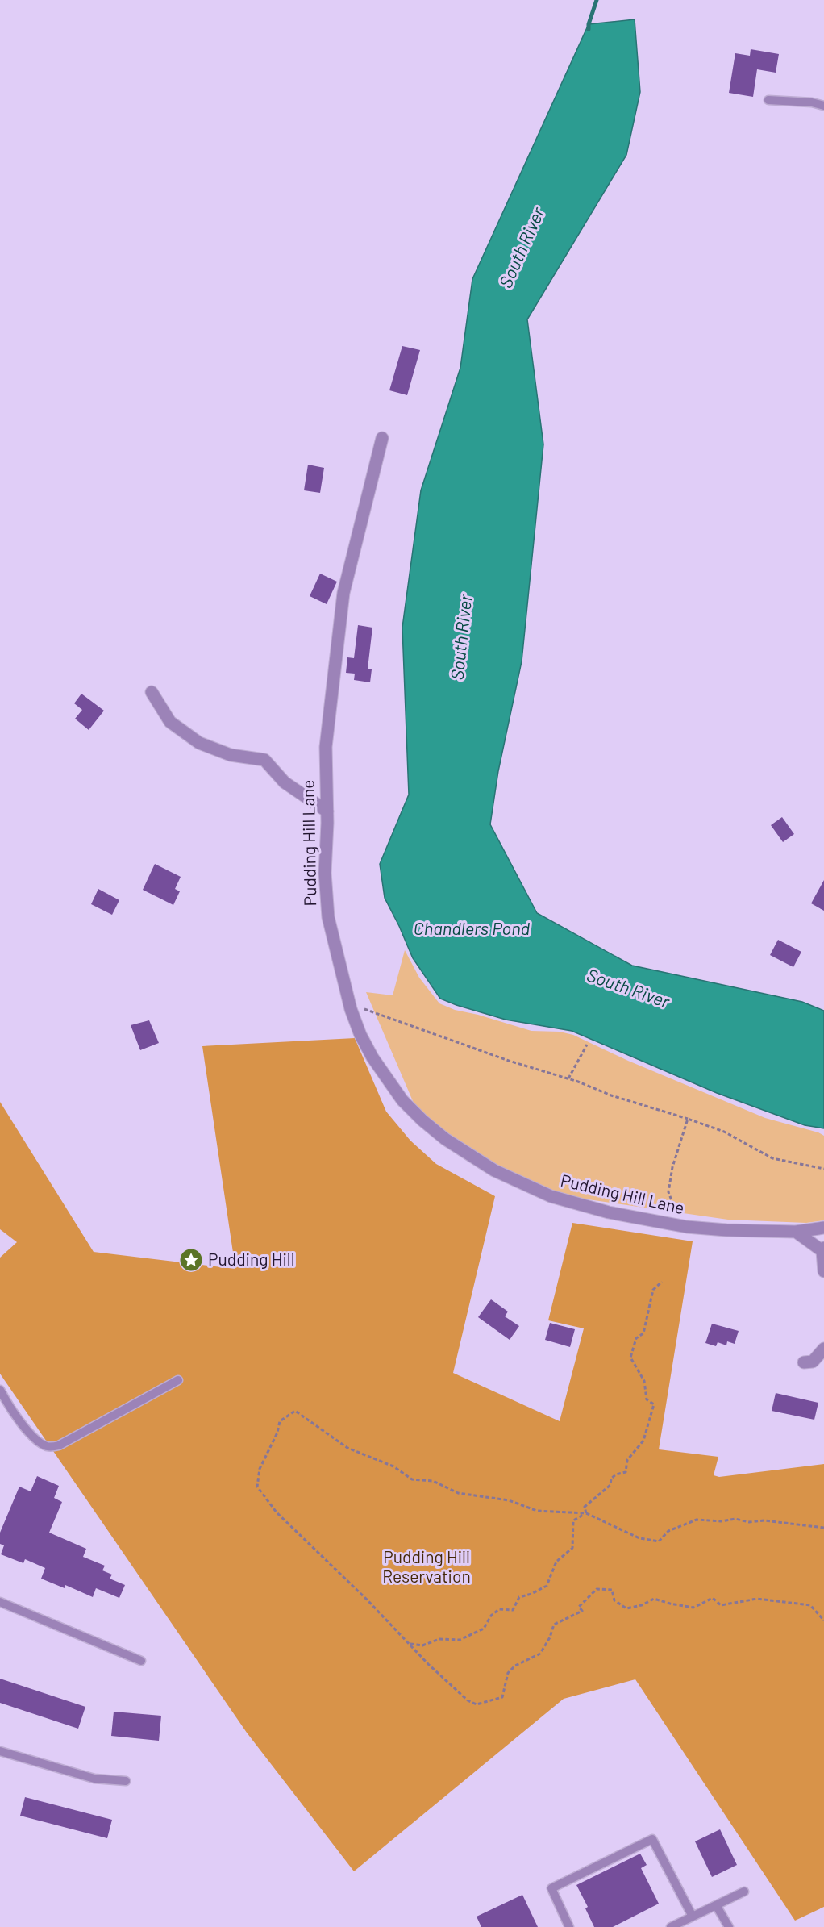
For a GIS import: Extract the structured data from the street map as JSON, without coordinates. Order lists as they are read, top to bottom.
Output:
{
  "streets": {
    "street": ["Pudding Hill Lane"]
  },
  "water": ["South River", "Chandlers Pond"],
  "parks": ["Pudding Hill Reservation"],
  "places": {
    "place": ["Pudding Hill"]
  }
}
